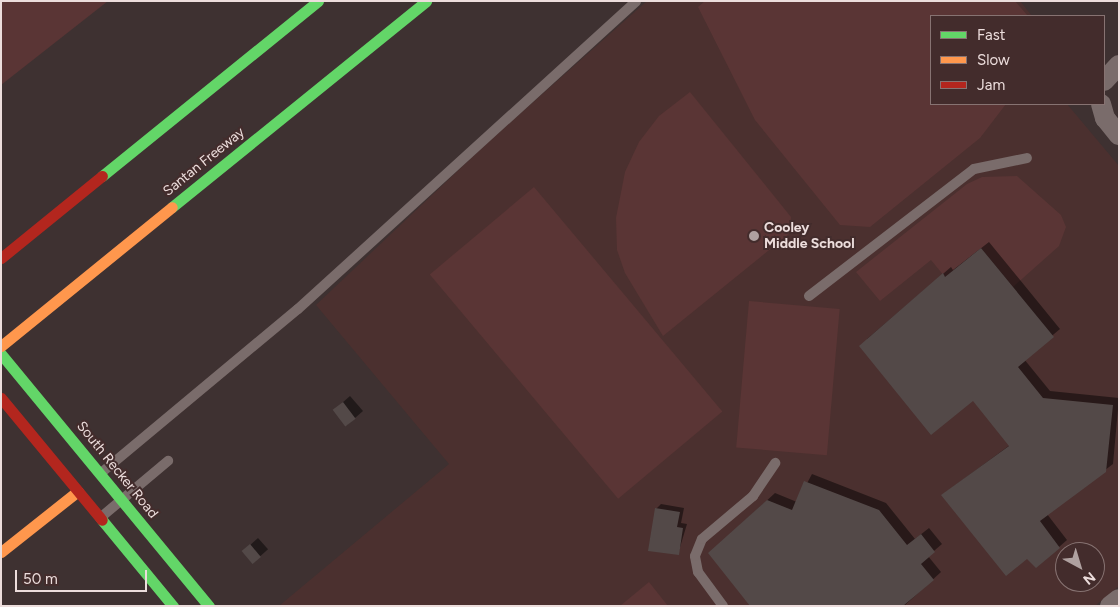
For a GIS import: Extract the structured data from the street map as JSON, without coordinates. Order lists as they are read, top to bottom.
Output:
{
  "streets": {
    "main road": ["Santan Freeway", "South Recker Road"]
  },
  "places": ["Cooley Middle School"],
  "legend": ["Fast", "Slow", "Jam"],
  "scale_bar": "50 m",
  "north": "bottom right"
}
